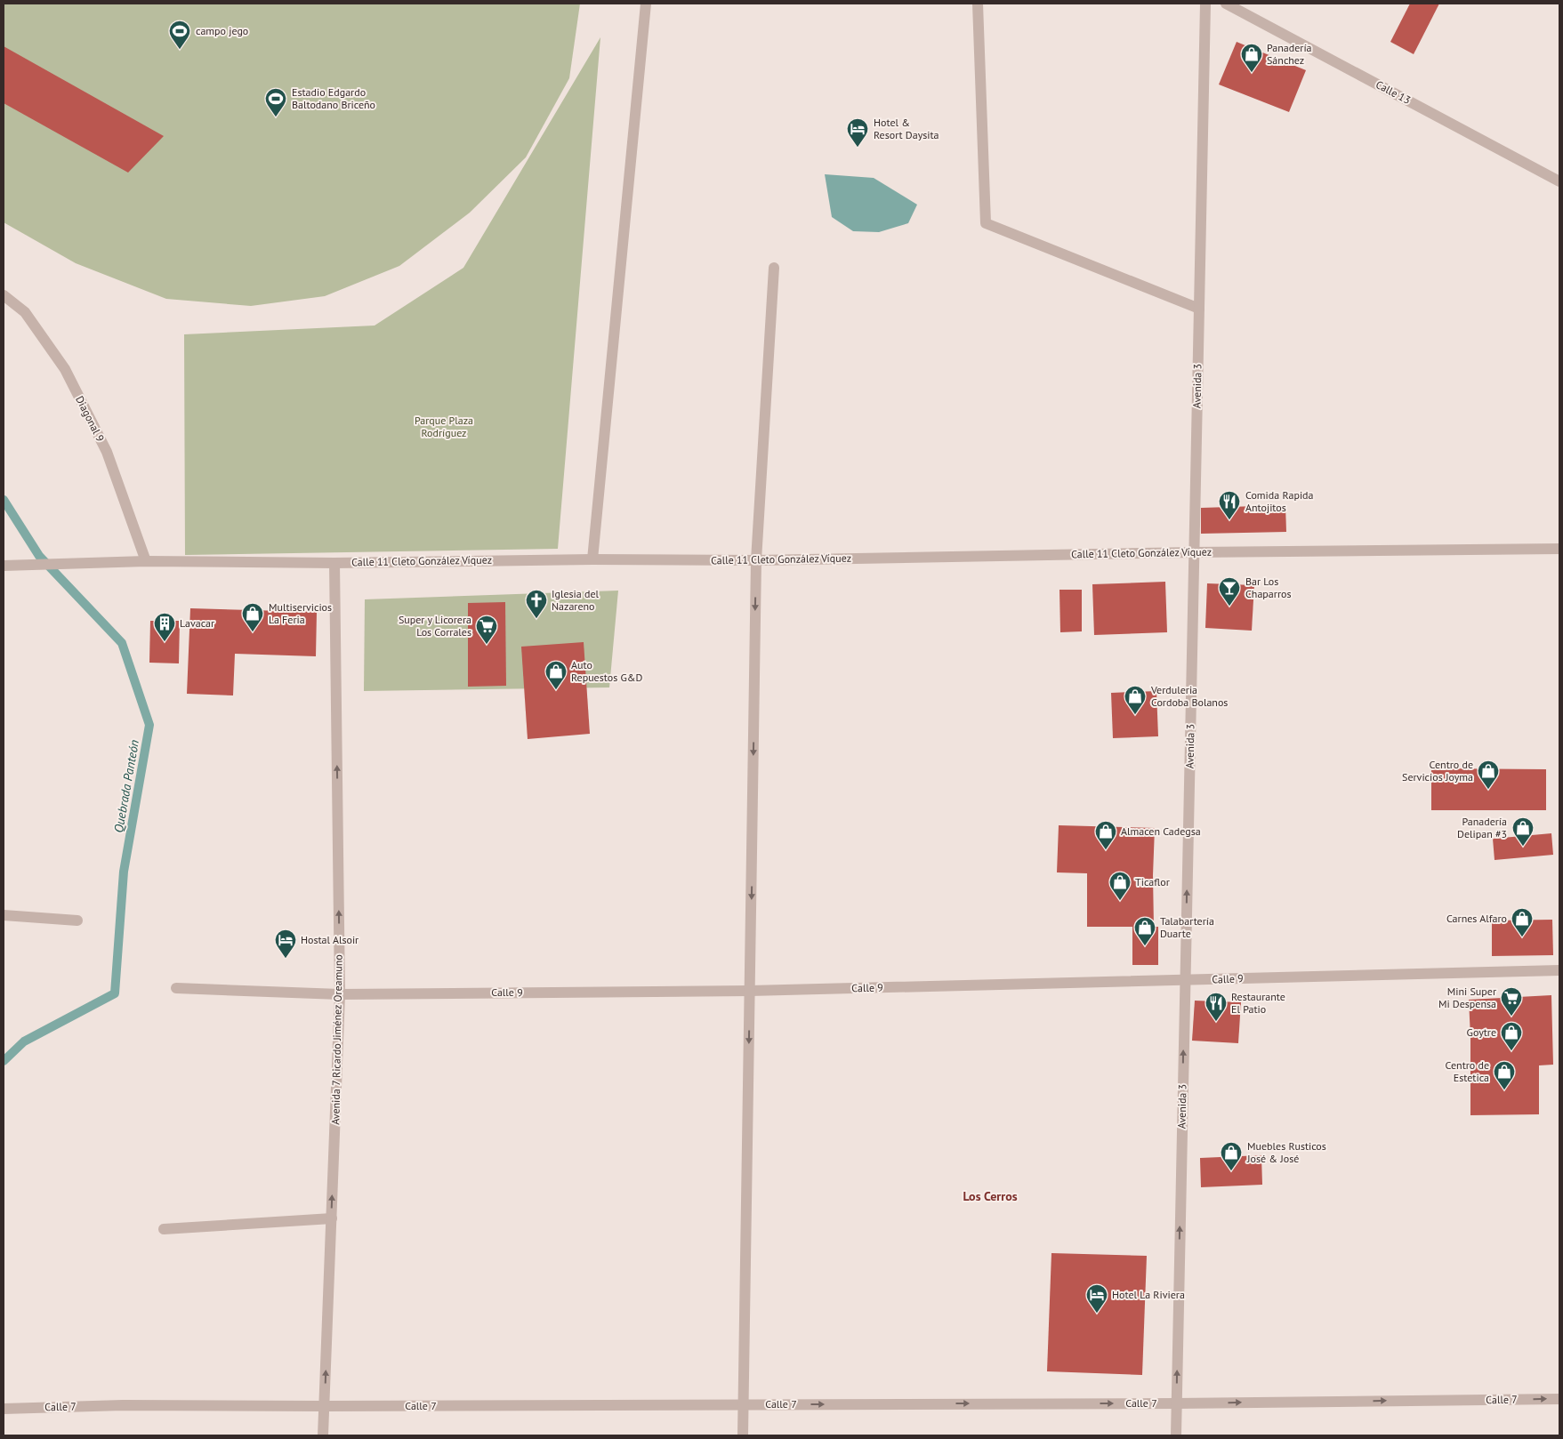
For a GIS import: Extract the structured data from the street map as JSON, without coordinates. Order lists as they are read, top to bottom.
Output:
{
  "streets": {
    "street": [
      "Calle 13",
      "Avenida 3",
      "Diagonal 9",
      "Calle 11 Cleto González Víquez",
      "Calle 9",
      "Avenida 7 Ricardo Jiménez Oreamuno",
      "Calle 7"
    ]
  },
  "crossings": [
    ["Avenida 3", "Calle 11 Cleto González Víquez"],
    ["Avenida 3", "Calle 9"],
    ["Avenida 3", "Calle 7"],
    ["Diagonal 9", "Calle 11 Cleto González Víquez"],
    ["Calle 11 Cleto González Víquez", "Avenida 7 Ricardo Jiménez Oreamuno"],
    ["Calle 9", "Avenida 7 Ricardo Jiménez Oreamuno"],
    ["Avenida 7 Ricardo Jiménez Oreamuno", "Calle 7"]
  ],
  "one_way": ["Avenida 3", "Avenida 7 Ricardo Jiménez Oreamuno", "Calle 7"],
  "districts": ["Los Cerros"],
  "water": ["Quebrada Panteón"],
  "parks": ["Parque Plaza Rodríguez"],
  "places": {
    "sports": ["campo jego", "Estadio Edgardo Baltodano Briceño"],
    "shop": [
      "Panadería Sánchez",
      "Multiservicios La Feria",
      "Auto Repuestos G&D",
      "Verduleria Cordoba Bolanos",
      "Centro de Servicios Joyma",
      "Panadería Delipan #3",
      "Almacen Cadegsa",
      "Ticaflor",
      "Carnes Alfaro",
      "Talabartería Duarte",
      "Goytre",
      "Centro de Estetica",
      "Muebles Rusticos José & José"
    ],
    "hotel": ["Hotel & Resort Daysita", "Hostal Alsoir", "Hotel La Riviera"],
    "restaurant": ["Comida Rapida Antojitos", "Restaurante El Patio"],
    "bar": ["Bar Los Chaparros"],
    "church": ["Iglesia del Nazareno"],
    "building": ["Lavacar"],
    "supermarket": ["Super y Licorera Los Corrales", "Mini Super Mi Despensa"]
  }
}
